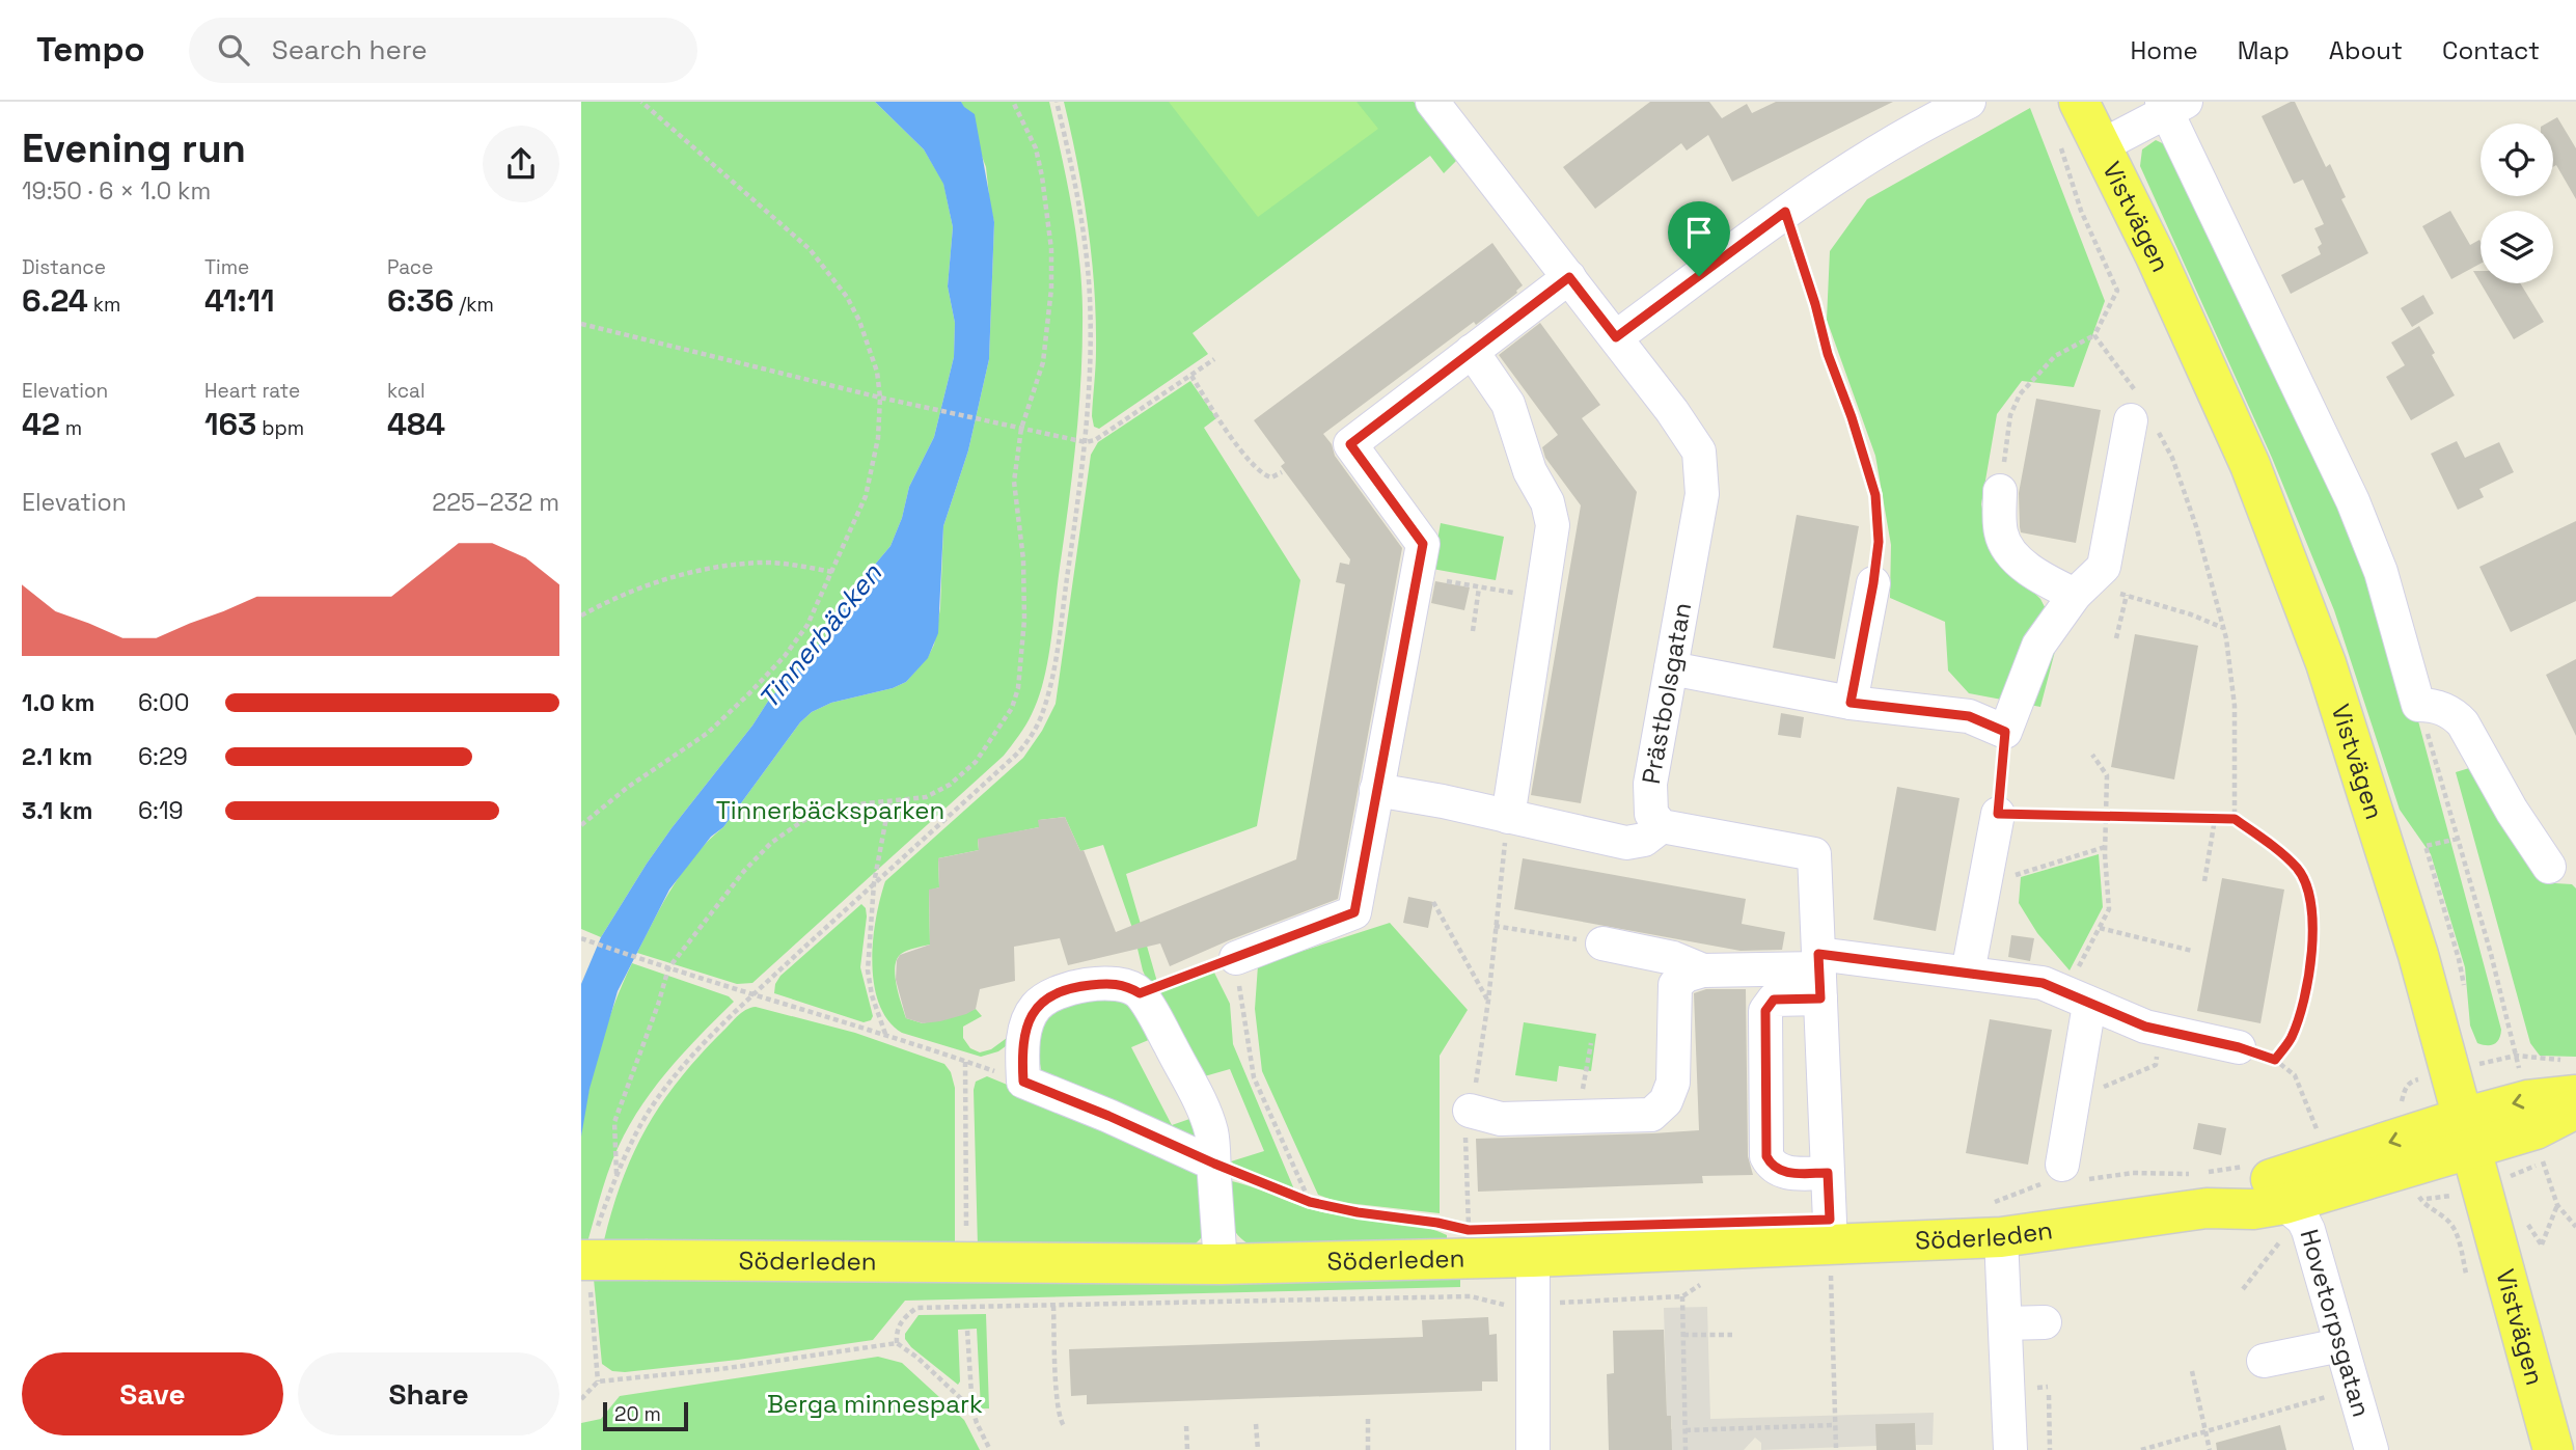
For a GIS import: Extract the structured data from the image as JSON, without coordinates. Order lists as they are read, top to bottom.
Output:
{
  "streets": {
    "main road": ["Vistvägen", "Söderleden"],
    "street": ["Prästbolsgatan", "Hovetorpsgatan"]
  },
  "crossings": [
    ["Vistvägen", "Söderleden"],
    ["Söderleden", "Hovetorpsgatan"]
  ],
  "water": ["Tinnerbäcken"],
  "parks": ["Tinnerbäcksparken", "Berga minnespark"],
  "scale_bar": "20 m",
  "page": {
    "header": "Tempo",
    "search": "Search here",
    "nav": [
      "Home",
      "Map",
      "About",
      "Contact"
    ],
    "heading": ["Evening run", "19:50 · 6 × 1.0 km"],
    "stats": [
      ["Distance", "6.24 km"],
      ["Time", "41:11"],
      ["Pace", "6:36 /km"],
      ["Elevation", "42 m"],
      ["Heart rate", "163 bpm"],
      ["kcal", "484"]
    ],
    "chart": ["Elevation", "225–232 m"],
    "list": [
      {
        "name": "1.0 km",
        "note": "6:00"
      },
      {
        "name": "2.1 km",
        "note": "6:29"
      },
      {
        "name": "3.1 km",
        "note": "6:19"
      }
    ],
    "buttons": ["Save", "Share"],
    "scale": "20 m"
  }
}
